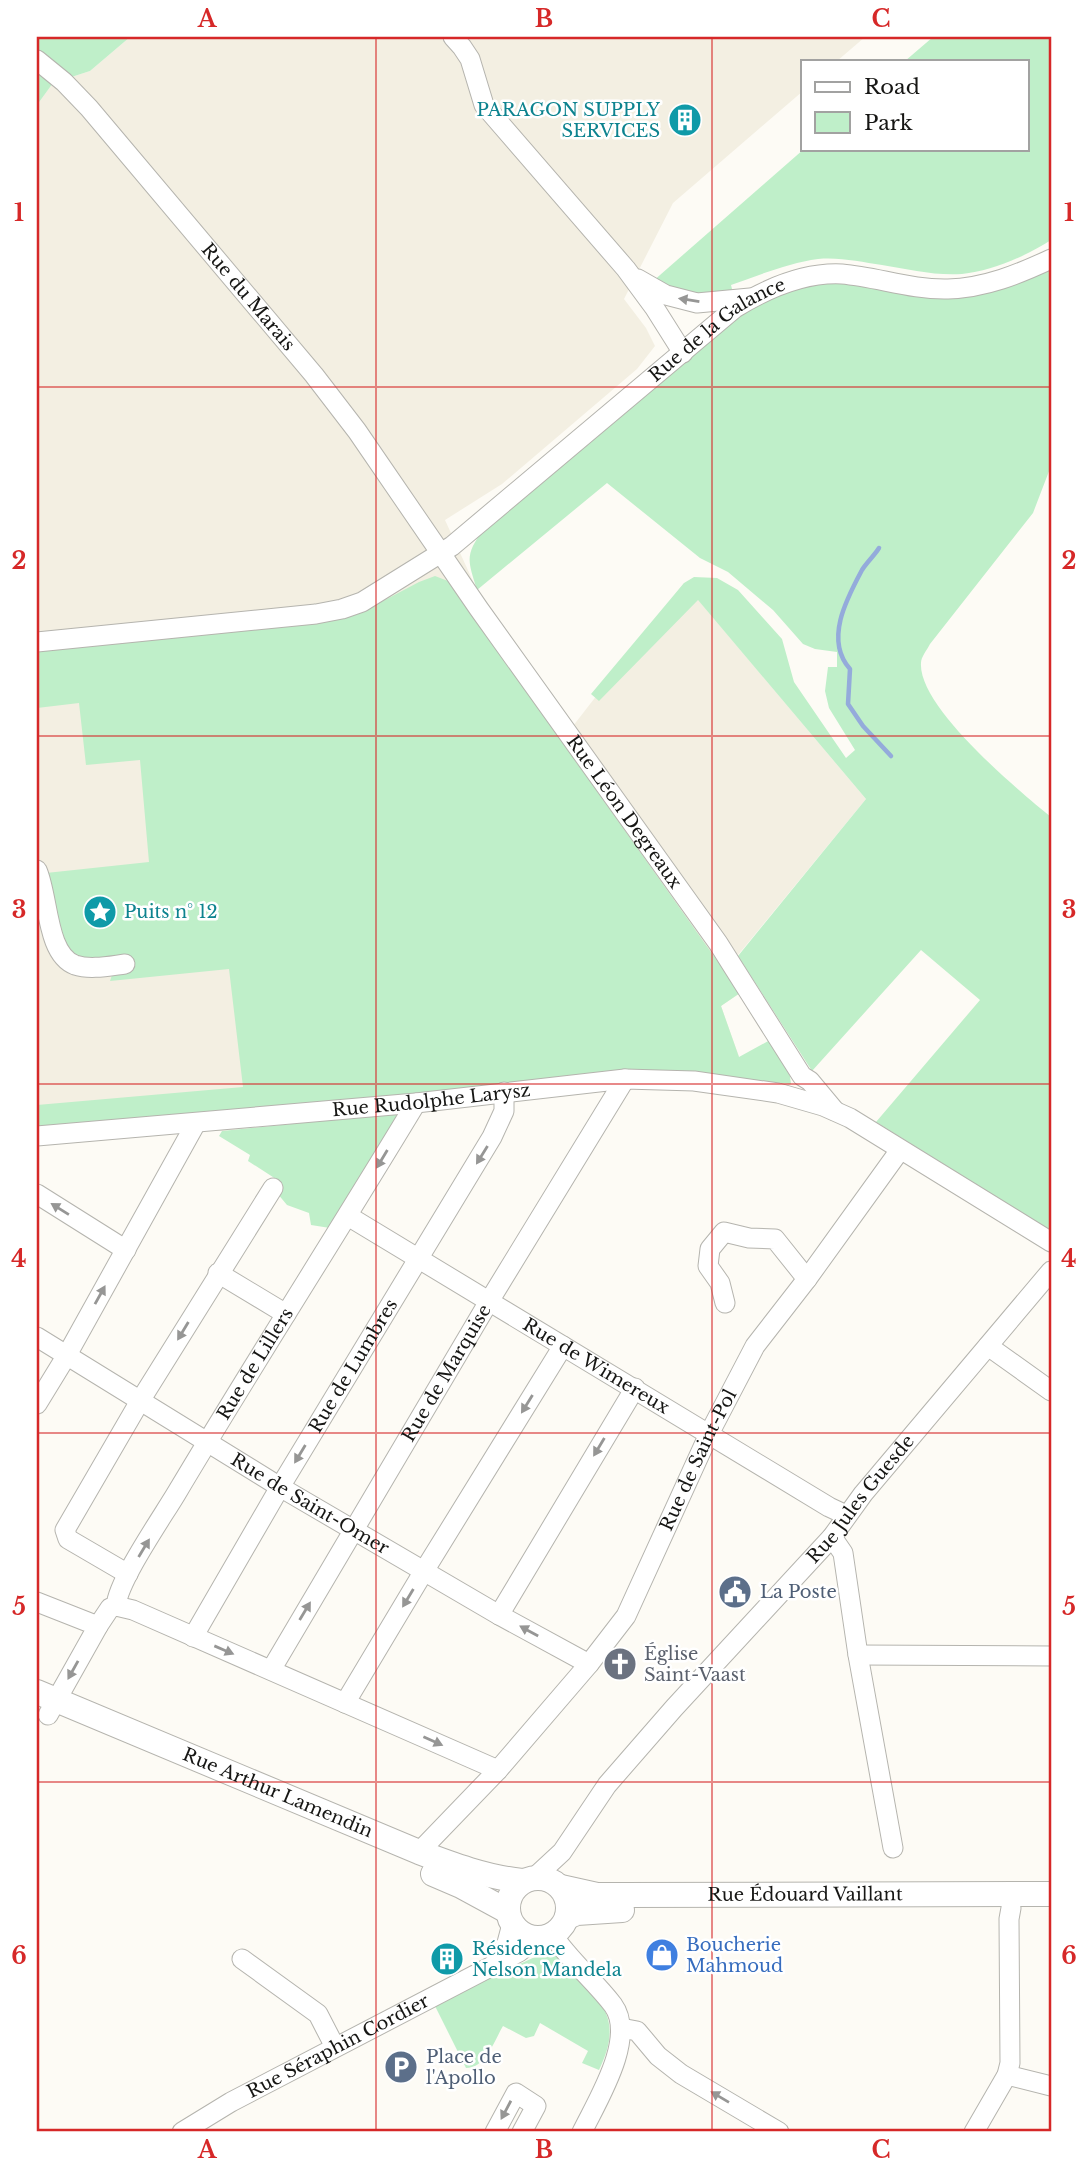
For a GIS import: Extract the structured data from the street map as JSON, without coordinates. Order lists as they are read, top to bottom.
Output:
{
  "streets": {
    "main road": ["Rue Arthur Lamendin", "Rue Édouard Vaillant"],
    "street": [
      "Rue du Marais",
      "Rue de la Galance",
      "Rue Léon Degreaux",
      "Rue Rudolphe Larysz",
      "Rue de Lillers",
      "Rue de Lumbres",
      "Rue de Wimereux",
      "Rue de Marquise",
      "Rue de Saint-Pol",
      "Rue Jules Guesde",
      "Rue de Saint-Omer",
      "Rue Séraphin Cordier"
    ]
  },
  "crossings": [
    ["Rue du Marais", "Rue de la Galance"],
    ["Rue du Marais", "Rue Léon Degreaux"],
    ["Rue de la Galance", "Rue Léon Degreaux"],
    ["Rue Léon Degreaux", "Rue Rudolphe Larysz"],
    ["Rue Léon Degreaux", "Rue de Saint-Pol"],
    ["Rue Rudolphe Larysz", "Rue de Lillers"],
    ["Rue Rudolphe Larysz", "Rue de Lumbres"],
    ["Rue Rudolphe Larysz", "Rue de Marquise"],
    ["Rue de Lillers", "Rue de Wimereux"],
    ["Rue de Lillers", "Rue de Saint-Omer"],
    ["Rue de Lillers", "Rue Arthur Lamendin"],
    ["Rue de Lumbres", "Rue de Wimereux"],
    ["Rue de Lumbres", "Rue de Saint-Omer"],
    ["Rue de Wimereux", "Rue de Marquise"],
    ["Rue de Wimereux", "Rue de Saint-Pol"],
    ["Rue de Wimereux", "Rue Jules Guesde"],
    ["Rue de Marquise", "Rue de Saint-Omer"],
    ["Rue de Saint-Pol", "Rue de Saint-Omer"],
    ["Rue de Saint-Pol", "Rue Arthur Lamendin"],
    ["Rue Jules Guesde", "Rue Arthur Lamendin"],
    ["Rue Jules Guesde", "Rue Édouard Vaillant"],
    ["Rue Jules Guesde", "Rue Séraphin Cordier"],
    ["Rue Arthur Lamendin", "Rue Édouard Vaillant"],
    ["Rue Arthur Lamendin", "Rue Séraphin Cordier"],
    ["Rue Édouard Vaillant", "Rue Séraphin Cordier"]
  ],
  "places": {
    "building": ["PARAGON SUPPLY SERVICES", "Résidence Nelson Mandela"],
    "place": ["Puits n° 12"],
    "public building": ["La Poste"],
    "church": ["Église Saint-Vaast"],
    "shop": ["Boucherie Mahmoud"],
    "parking": ["Place de l'Apollo"]
  },
  "legend": ["Road", "Park"],
  "grid": {
    "columns": ["A", "B", "C"],
    "rows": [
      "1",
      "2",
      "3",
      "4",
      "5",
      "6"
    ]
  }
}
